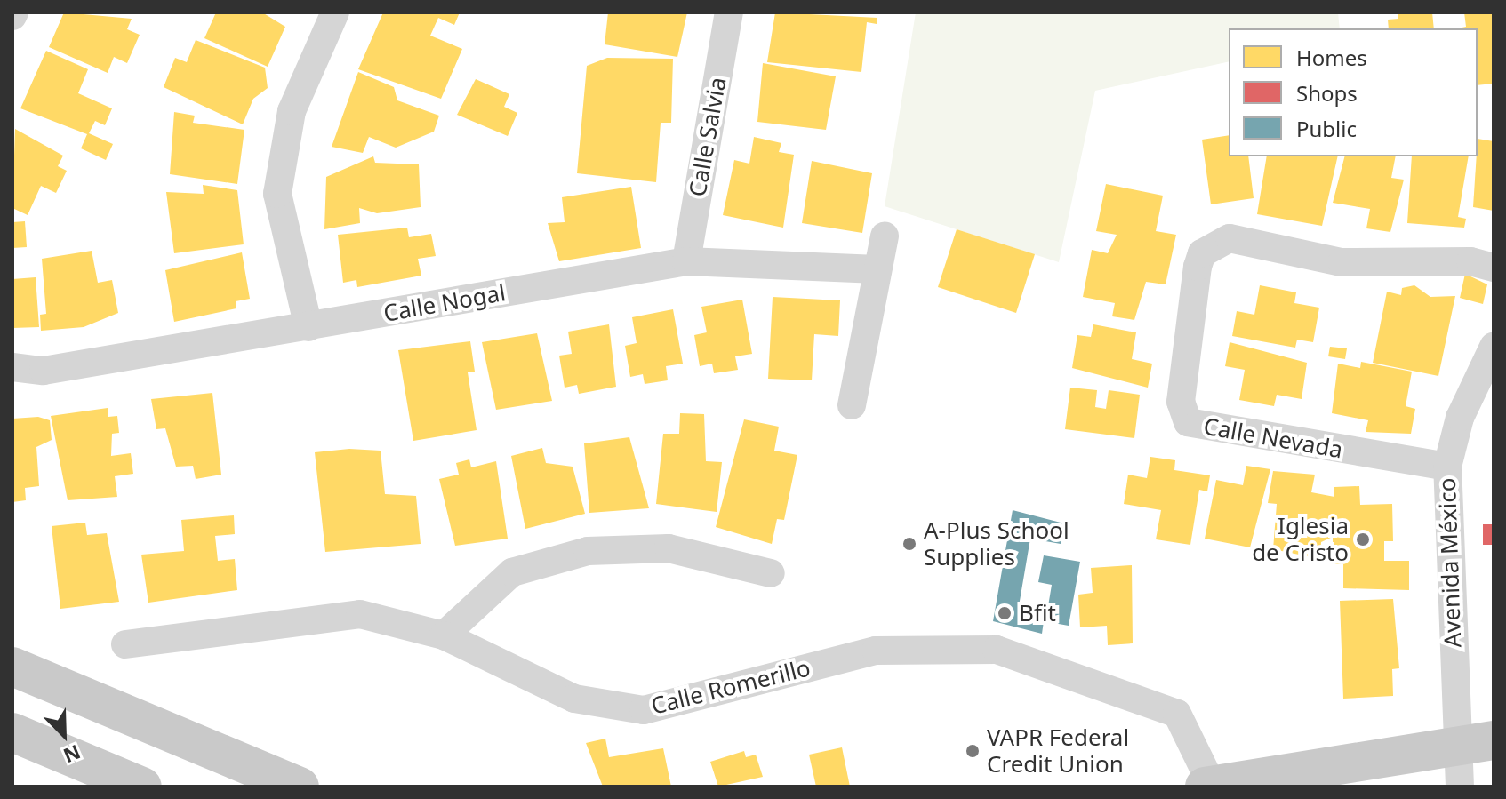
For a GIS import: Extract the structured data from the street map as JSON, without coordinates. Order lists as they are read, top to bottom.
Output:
{
  "streets": {
    "street": [
      "Calle Salvia",
      "Calle Nogal",
      "Calle Nevada",
      "Avenida México",
      "Calle Romerillo"
    ]
  },
  "crossings": [
    ["Calle Salvia", "Calle Nogal"],
    ["Calle Nevada", "Avenida México"]
  ],
  "places": [
    "Iglesia de Cristo",
    "A-Plus School Supplies",
    "Bfit",
    "VAPR Federal Credit Union"
  ],
  "legend": ["Homes", "Shops", "Public"],
  "north": "bottom right"
}
